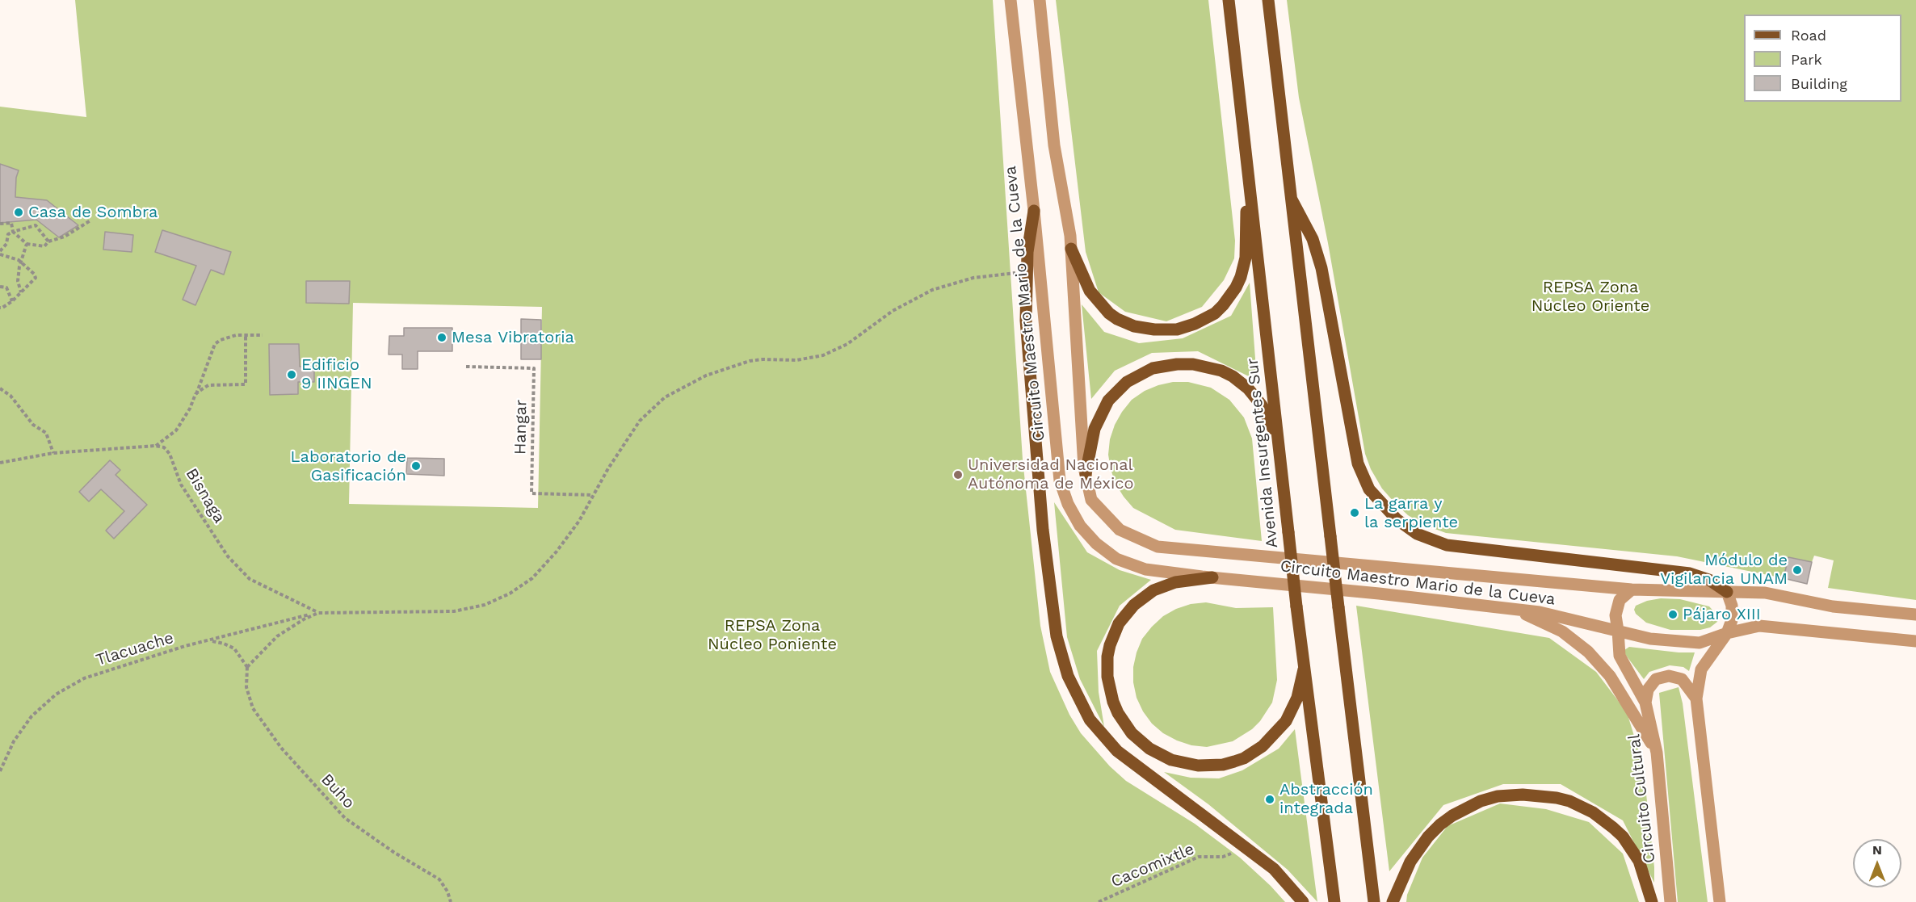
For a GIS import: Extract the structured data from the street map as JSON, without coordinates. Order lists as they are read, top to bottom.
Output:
{
  "streets": {
    "main road": ["Avenida Insurgentes Sur"],
    "street": ["Circuito Maestro Mario de la Cueva", "Circuito Cultural"],
    "path": [
      "Hangar",
      "Bisnaga",
      "Tlacuache",
      "Buho",
      "Cacomixtle"
    ]
  },
  "crossings": [
    ["Circuito Maestro Mario de la Cueva", "Circuito Cultural"],
    ["Bisnaga", "Tlacuache"]
  ],
  "parks": ["REPSA Zona Núcleo Oriente", "REPSA Zona Núcleo Poniente"],
  "places": [
    "Casa de Sombra",
    "Mesa Vibratoria",
    "Edificio 9 IINGEN",
    "Laboratorio de Gasificación",
    "Universidad Nacional Autónoma de México",
    "La garra y la serpiente",
    "Módulo de Vigilancia UNAM",
    "Pájaro XIII",
    "Abstracción integrada"
  ],
  "legend": ["Road", "Park", "Building"],
  "north": "top"
}
